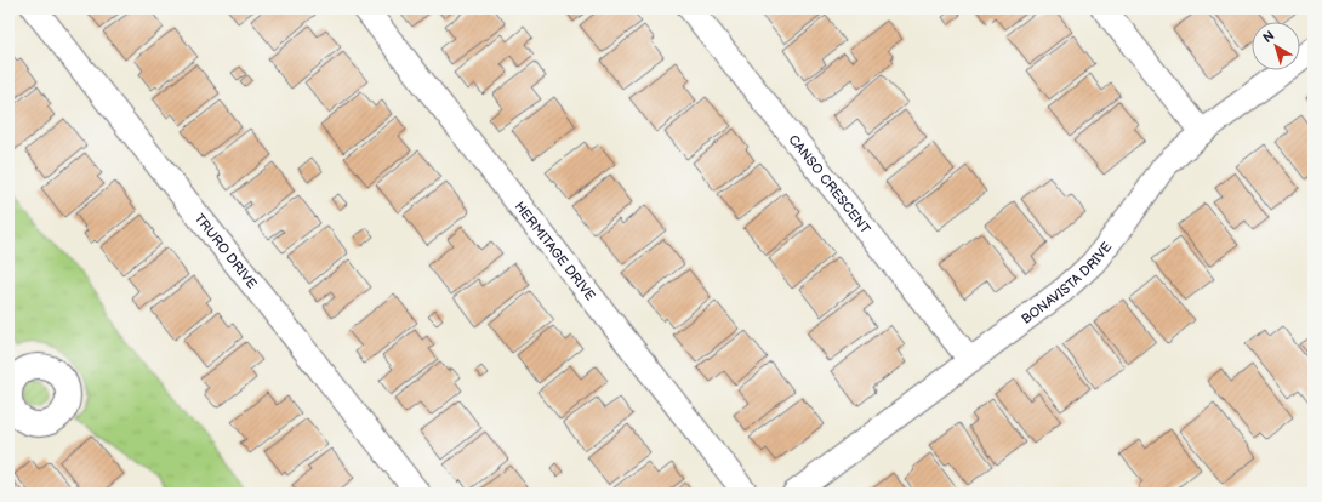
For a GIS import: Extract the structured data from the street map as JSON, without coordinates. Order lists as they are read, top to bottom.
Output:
{
  "streets": {
    "street": [
      "CANSO CRESCENT",
      "TRURO DRIVE",
      "HERMITAGE DRIVE",
      "BONAVISTA DRIVE"
    ]
  },
  "crossings": [
    ["CANSO CRESCENT", "BONAVISTA DRIVE"]
  ],
  "north": "top left"
}
